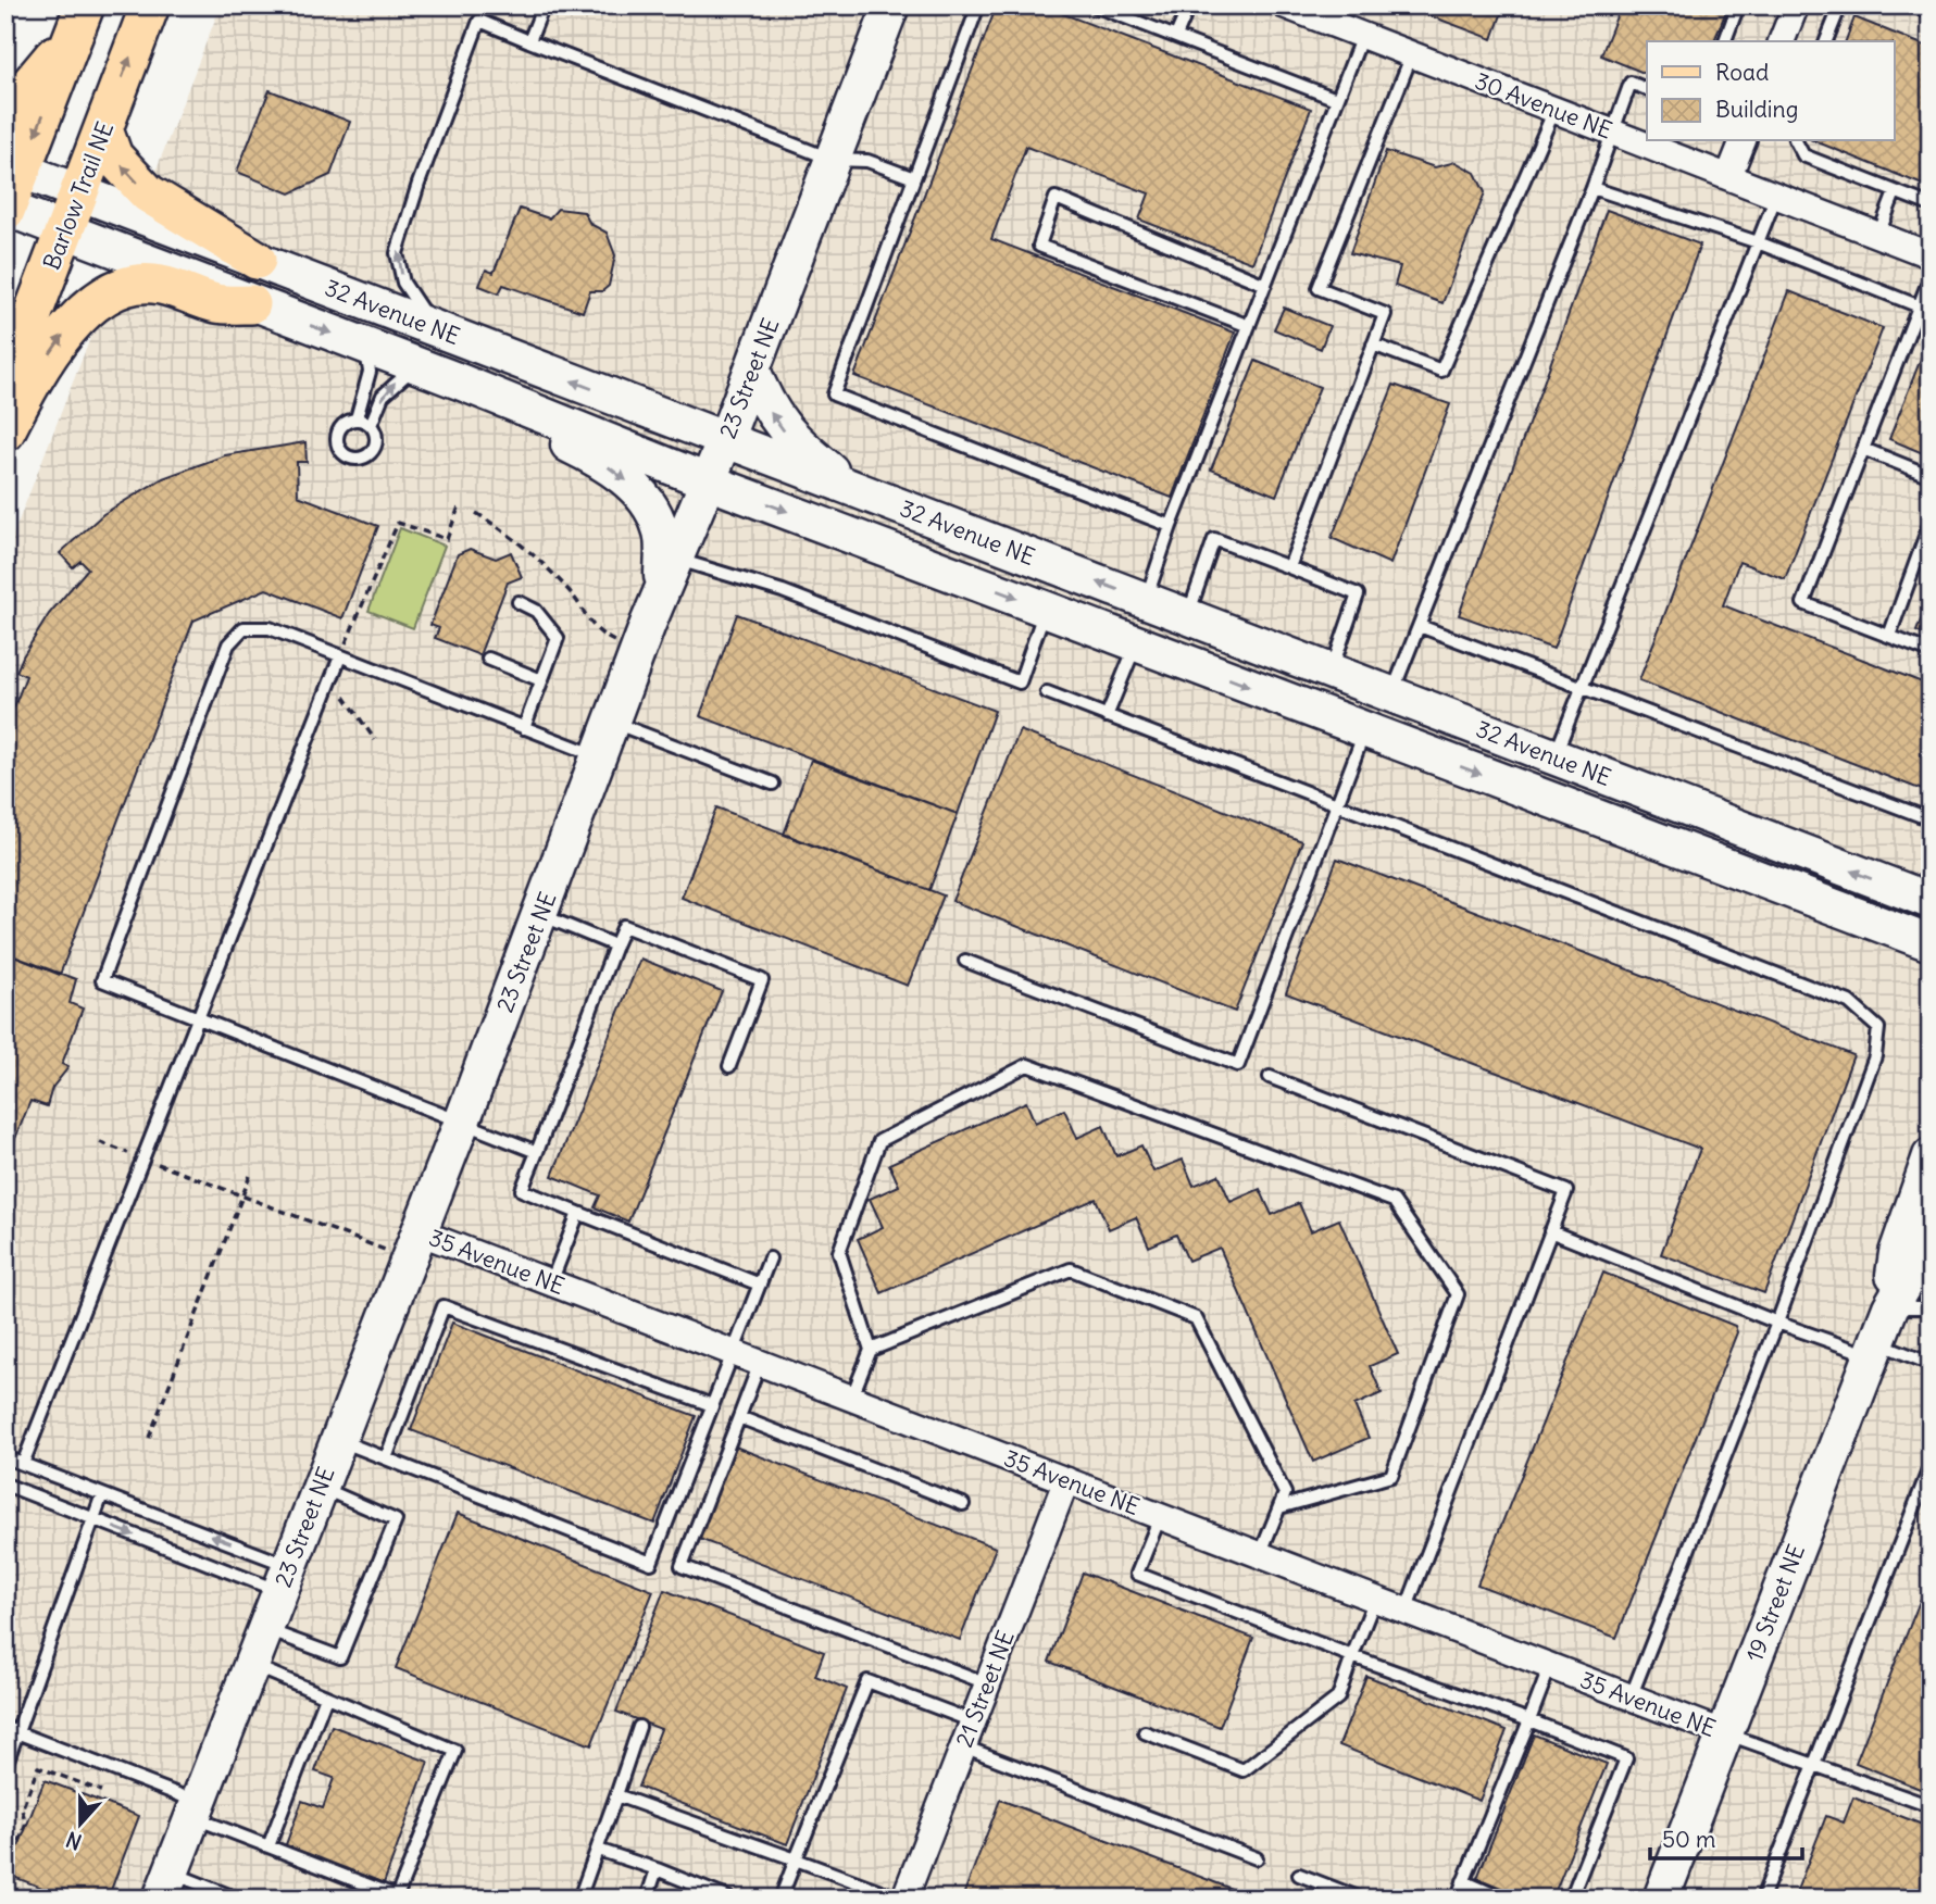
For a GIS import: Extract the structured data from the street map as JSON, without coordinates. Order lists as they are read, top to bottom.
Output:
{
  "streets": {
    "main road": [
      "Barlow Trail NE",
      "32 Avenue NE",
      "23 Street NE",
      "19 Street NE"
    ],
    "street": ["30 Avenue NE", "35 Avenue NE", "21 Street NE"]
  },
  "crossings": [
    ["Barlow Trail NE", "32 Avenue NE"],
    ["32 Avenue NE", "23 Street NE"],
    ["23 Street NE", "35 Avenue NE"],
    ["35 Avenue NE", "19 Street NE"],
    ["35 Avenue NE", "21 Street NE"]
  ],
  "legend": ["Road", "Building"],
  "scale_bar": "50 m",
  "north": "bottom"
}
